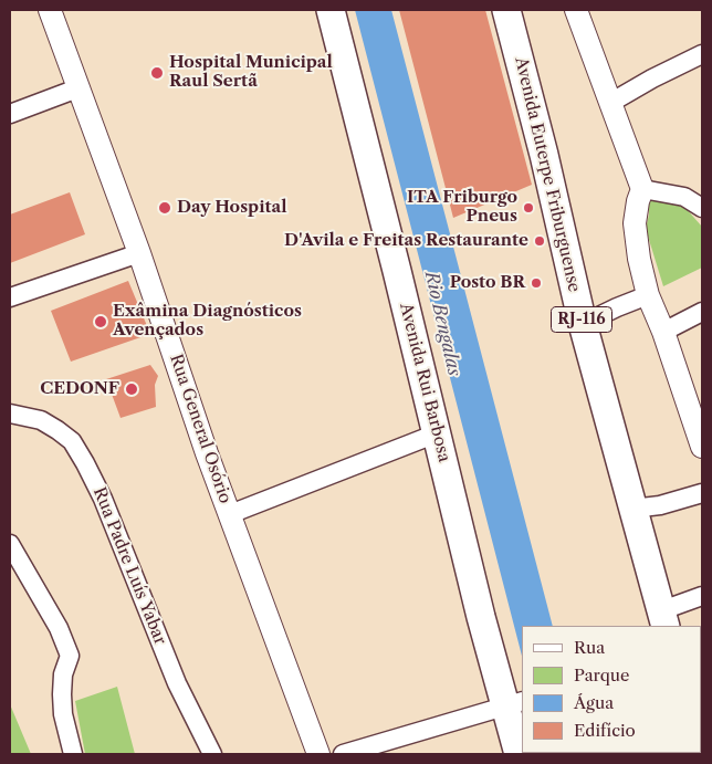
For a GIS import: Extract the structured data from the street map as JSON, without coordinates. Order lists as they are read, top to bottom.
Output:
{
  "streets": {
    "main road": ["Avenida Euterpe Friburguense", "RJ-116", "Avenida Rui Barbosa"],
    "street": ["Rua General Osório", "Rua Padre Luís Yabar"]
  },
  "water": ["Rio Bengalas"],
  "places": [
    "Hospital Municipal Raul Sertã",
    "Day Hospital",
    "ITA Friburgo Pneus",
    "D'Avila e Freitas Restaurante",
    "Posto BR",
    "Exâmina Diagnósticos Avençados",
    "CEDONF"
  ],
  "legend": [
    "Rua",
    "Parque",
    "Água",
    "Edifício"
  ]
}
